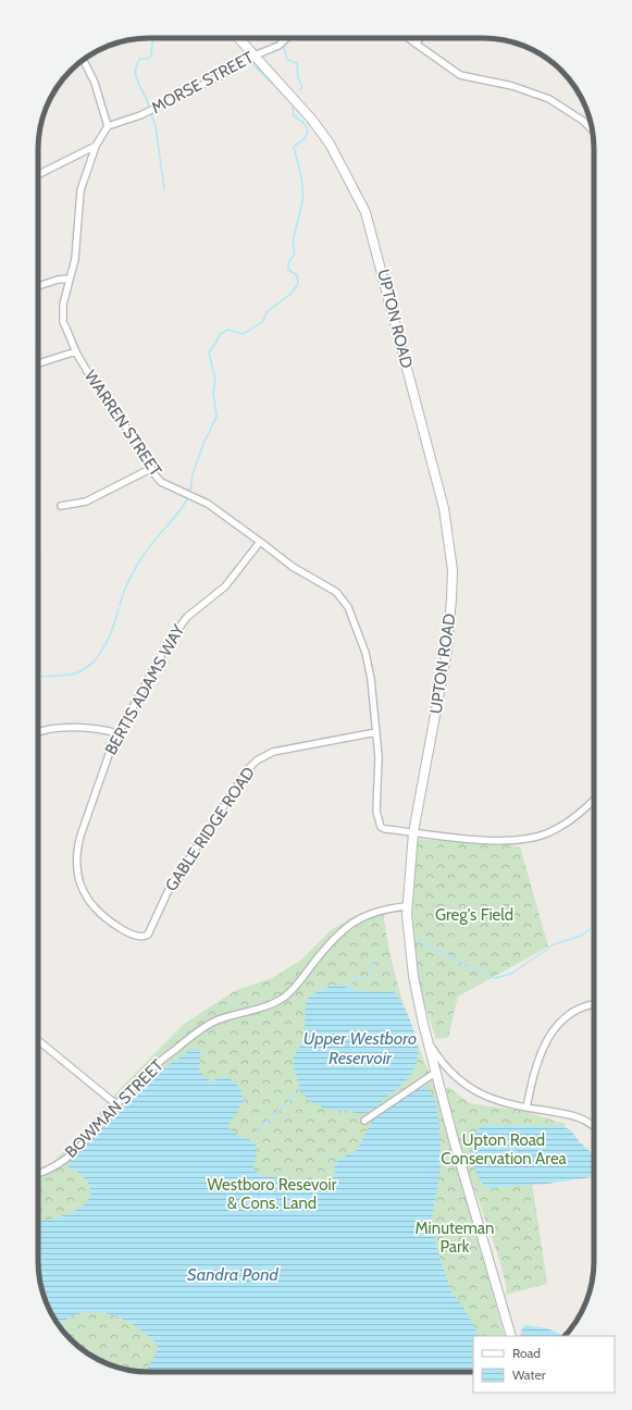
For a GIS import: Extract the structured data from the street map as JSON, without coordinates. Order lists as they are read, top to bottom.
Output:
{
  "streets": {
    "main road": ["UPTON ROAD"],
    "street": [
      "MORSE STREET",
      "WARREN STREET",
      "BERTIS ADAMS WAY",
      "GABLE RIDGE ROAD",
      "BOWMAN STREET"
    ]
  },
  "crossings": [
    ["MORSE STREET", "UPTON ROAD"],
    ["MORSE STREET", "WARREN STREET"],
    ["UPTON ROAD", "WARREN STREET"],
    ["UPTON ROAD", "BOWMAN STREET"],
    ["WARREN STREET", "BERTIS ADAMS WAY"],
    ["WARREN STREET", "GABLE RIDGE ROAD"],
    ["BERTIS ADAMS WAY", "GABLE RIDGE ROAD"]
  ],
  "water": ["Upper Westboro Reservoir", "Sandra Pond"],
  "parks": [
    "Greg's Field",
    "Upton Road Conservation Area",
    "Westboro Resevoir & Cons. Land",
    "Minuteman Park"
  ],
  "legend": ["Road", "Water"]
}
